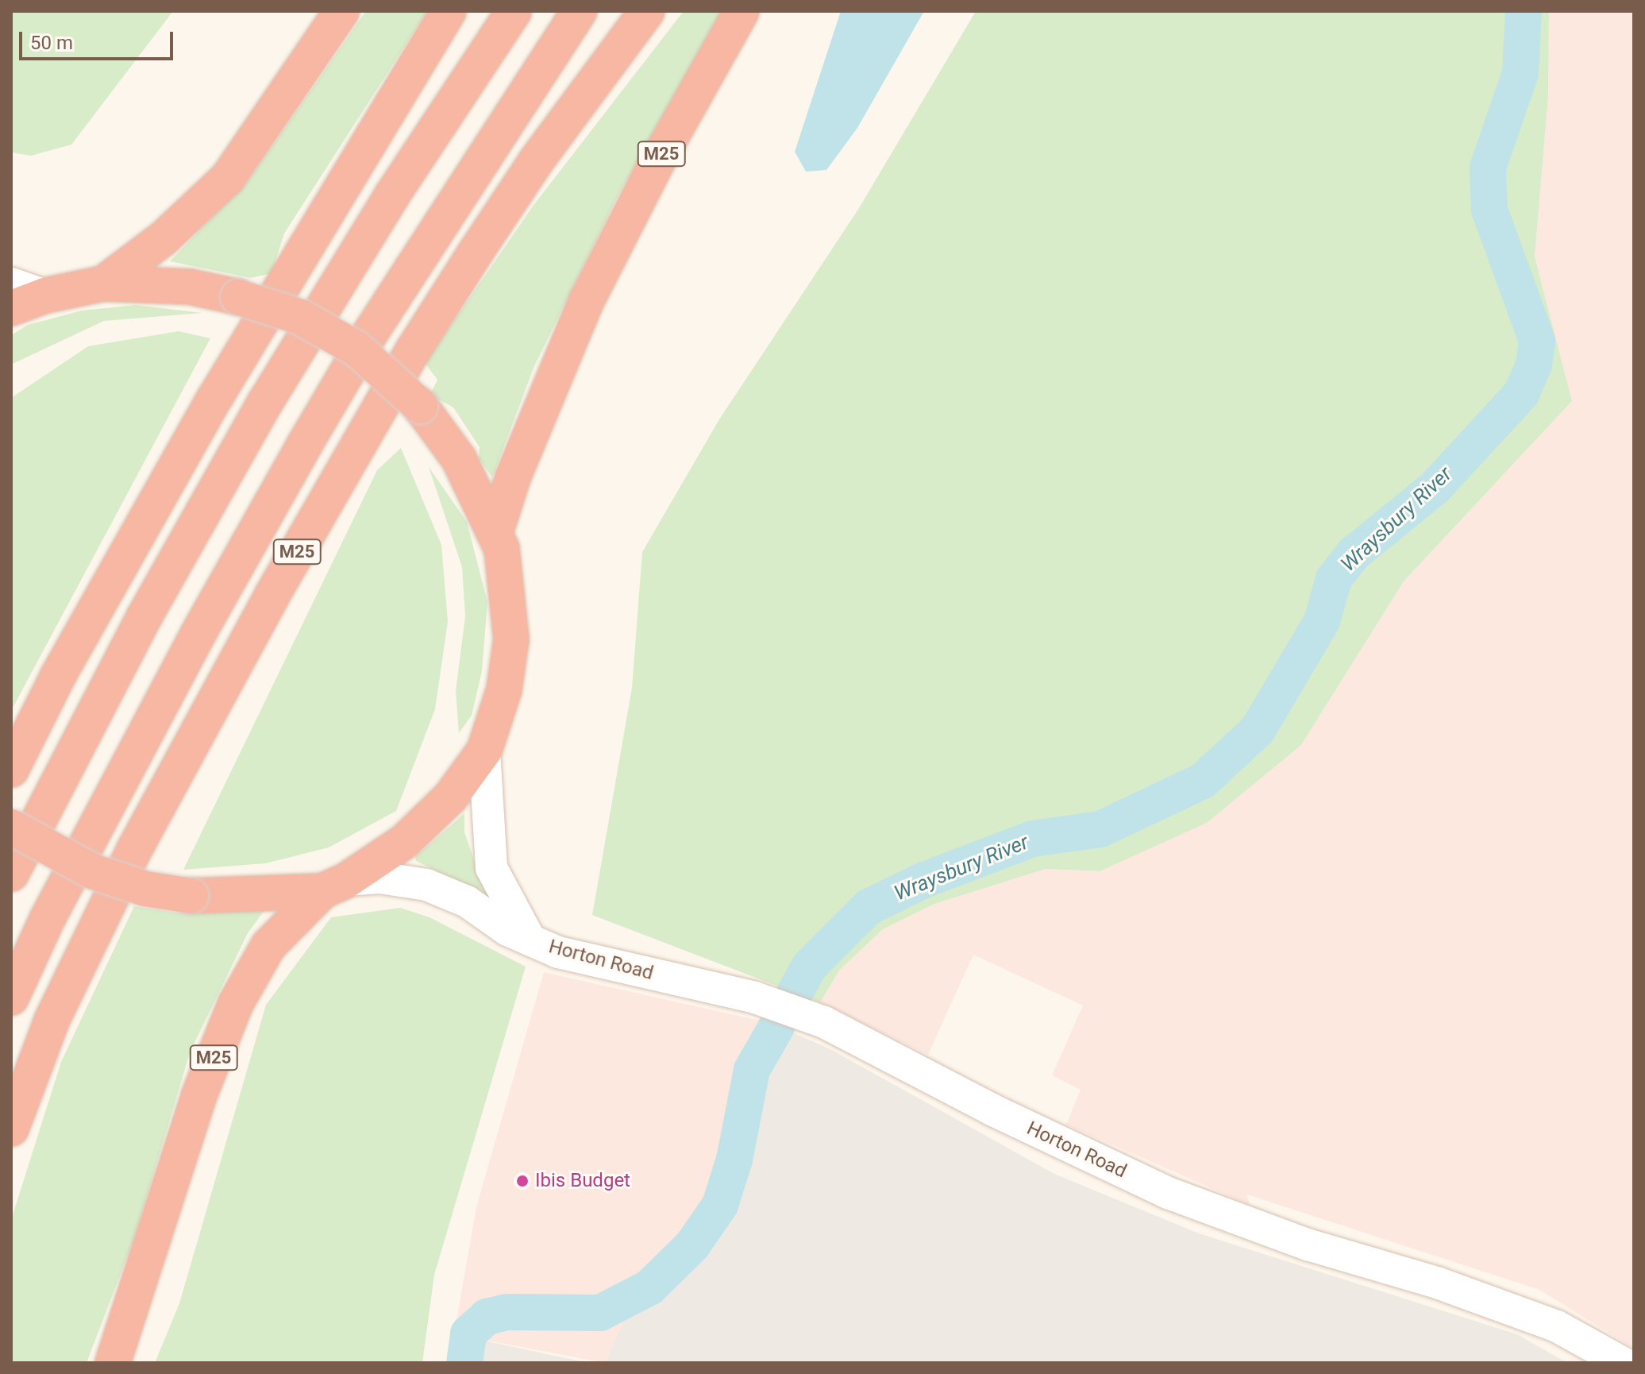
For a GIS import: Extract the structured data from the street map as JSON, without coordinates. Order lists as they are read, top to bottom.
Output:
{
  "streets": {
    "highway": ["M25"],
    "street": ["Horton Road"]
  },
  "crossings": [
    ["M25", "Horton Road"]
  ],
  "water": ["Wraysbury River"],
  "places": ["Ibis Budget"],
  "scale_bar": "50 m"
}
